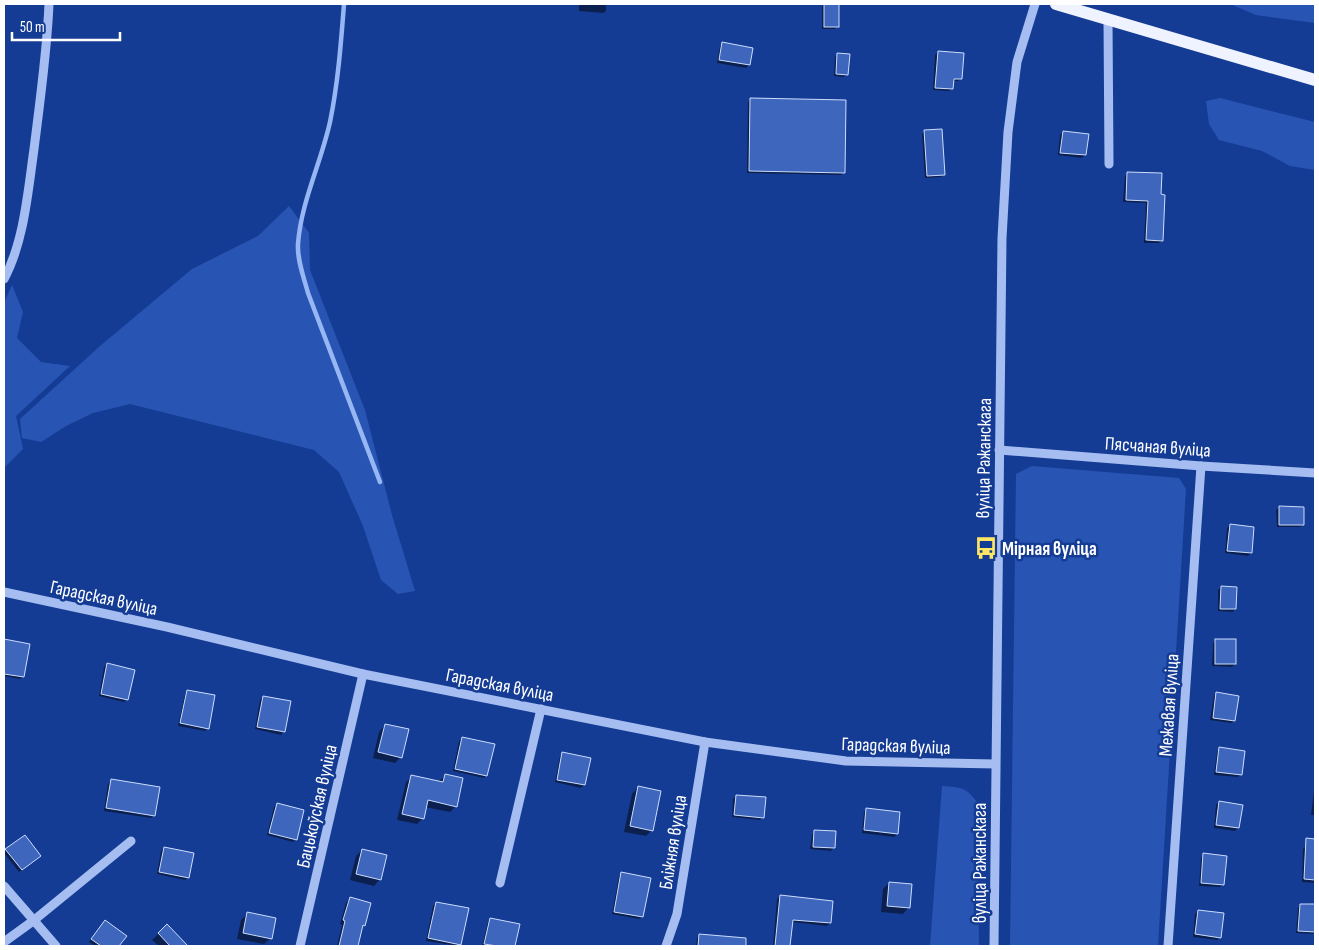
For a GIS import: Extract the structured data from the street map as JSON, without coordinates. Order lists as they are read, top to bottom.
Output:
{
  "streets": {
    "street": [
      "Пясчаная вуліца",
      "вуліца Ражанскага",
      "Гарадская вуліца",
      "Межавая вуліца",
      "Бацькоўская вуліца",
      "Бліжняя вуліца"
    ]
  },
  "crossings": [
    ["Пясчаная вуліца", "вуліца Ражанскага"],
    ["Пясчаная вуліца", "Межавая вуліца"],
    ["вуліца Ражанскага", "Гарадская вуліца"],
    ["Гарадская вуліца", "Бацькоўская вуліца"],
    ["Гарадская вуліца", "Бліжняя вуліца"]
  ],
  "places": {
    "bus stop": ["Мірная вуліца"]
  },
  "scale_bar": "50 m"
}
